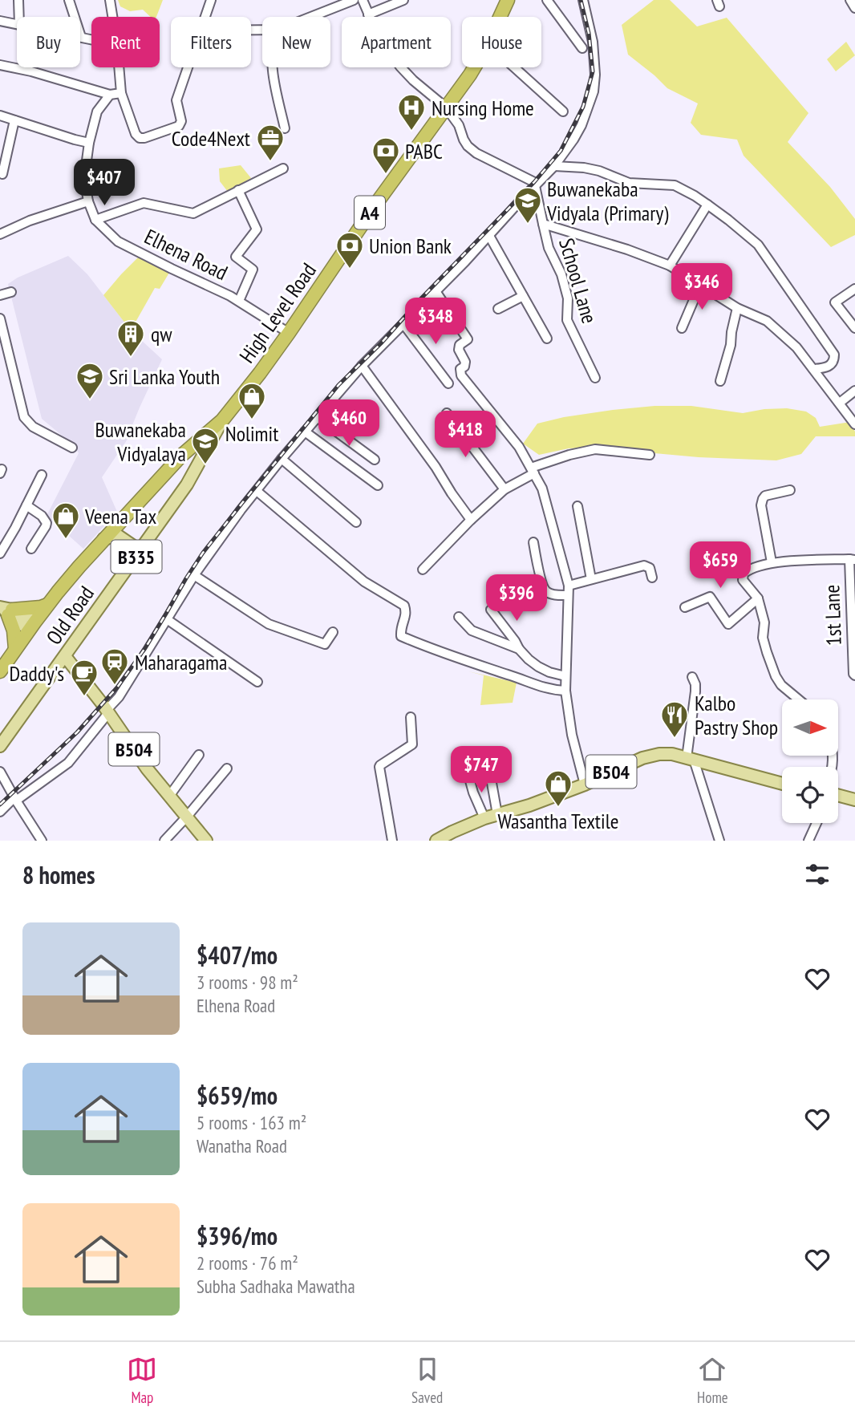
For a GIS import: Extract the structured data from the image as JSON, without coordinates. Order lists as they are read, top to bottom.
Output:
{
  "streets": {
    "highway": ["A4", "High Level Road"],
    "main road": ["B335", "Old Road", "B504"],
    "street": ["Elhena Road", "School Lane", "1st Lane"]
  },
  "crossings": [
    ["Elhena Road", "High Level Road"],
    ["High Level Road", "Old Road"],
    ["Old Road", "B504"]
  ],
  "places": {
    "hospital": ["Nursing Home"],
    "office": ["Code4Next"],
    "bank": ["PABC", "Union Bank"],
    "school or university": ["Buwanekaba Vidyala (Primary)", "Sri Lanka Youth", "Buwanekaba Vidyalaya"],
    "building": ["qw"],
    "shop": ["Nolimit", "Veena Tax", "Wasantha Textile"],
    "station": ["Maharagama"],
    "cafe": ["Daddy's"],
    "restaurant": ["Kalbo Pastry Shop"]
  },
  "north": "right",
  "page": {
    "chip": [
      "Buy",
      "Rent",
      "Filters",
      "New",
      "Apartment",
      "House"
    ],
    "price": [
      "$407",
      "$346",
      "$348",
      "$460",
      "$418",
      "$659",
      "$396",
      "$747"
    ],
    "heading": "8 homes",
    "list": [
      {
        "name": "$407/mo",
        "note": "3 rooms · 98 m² · Elhena Road"
      },
      {
        "name": "$659/mo",
        "note": "5 rooms · 163 m² · Wanatha Road"
      },
      {
        "name": "$396/mo",
        "note": "2 rooms · 76 m² · Subha Sadhaka Mawatha"
      }
    ],
    "tabs": ["Map", "Saved", "Home"]
  }
}
